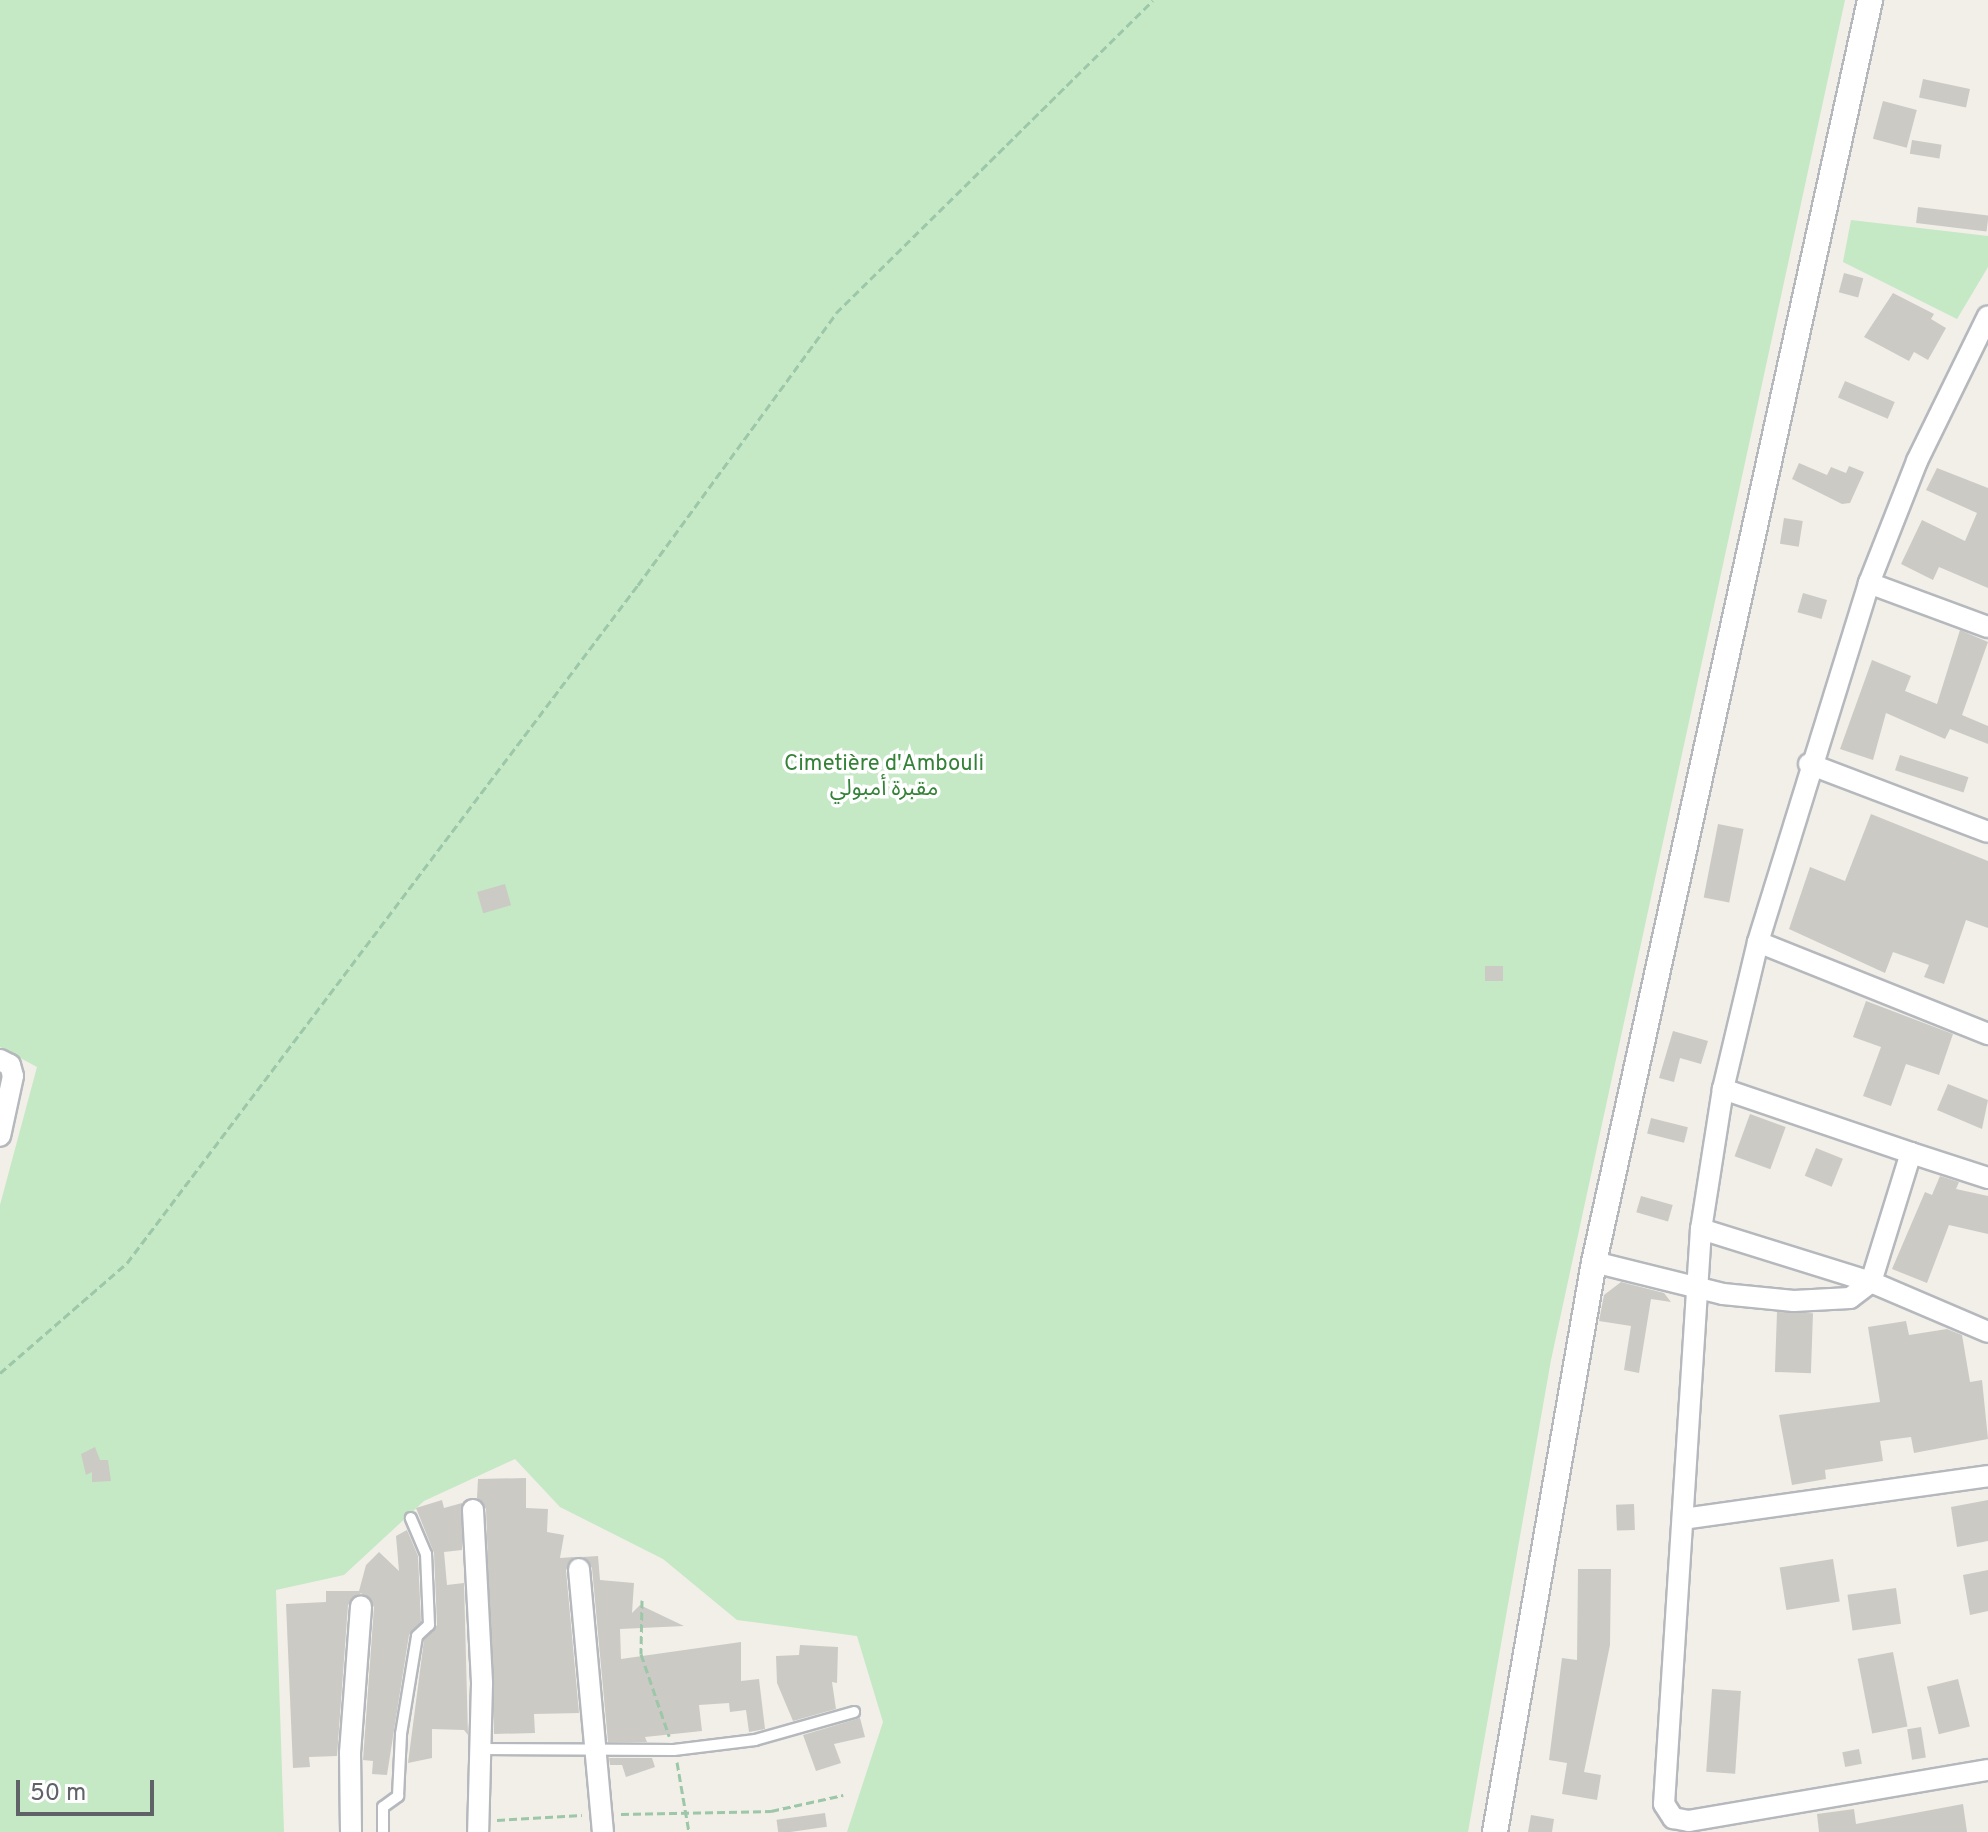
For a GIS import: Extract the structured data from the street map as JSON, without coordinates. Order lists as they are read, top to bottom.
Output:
{
  "parks": ["Cimetière d'Ambouli مقبرة أمبولي"],
  "scale_bar": "50 m"
}
